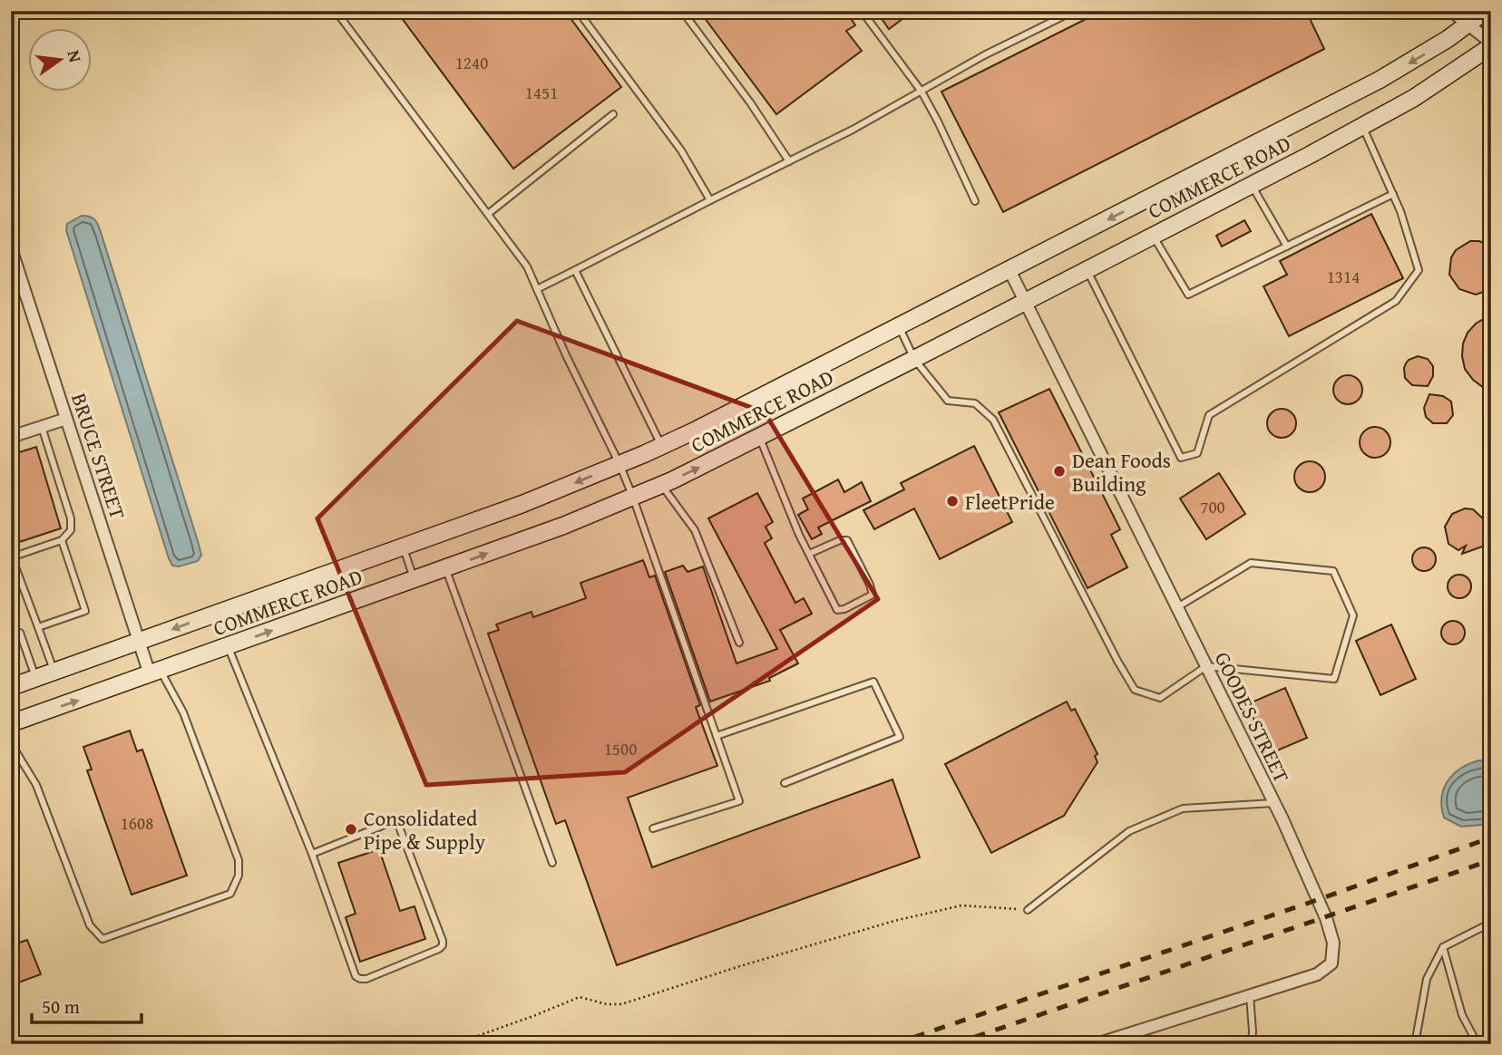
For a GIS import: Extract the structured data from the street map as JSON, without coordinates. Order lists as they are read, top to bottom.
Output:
{
  "streets": {
    "main road": ["COMMERCE ROAD"],
    "street": ["BRUCE STREET", "GOODES STREET"]
  },
  "crossings": [
    ["COMMERCE ROAD", "BRUCE STREET"],
    ["COMMERCE ROAD", "GOODES STREET"]
  ],
  "places": ["Dean Foods Building", "FleetPride", "Consolidated Pipe & Supply"],
  "house_numbers": [
    "1240",
    "1451",
    "1314",
    "700",
    "1500",
    "1608"
  ],
  "scale_bar": "50 m",
  "north": "right"
}
